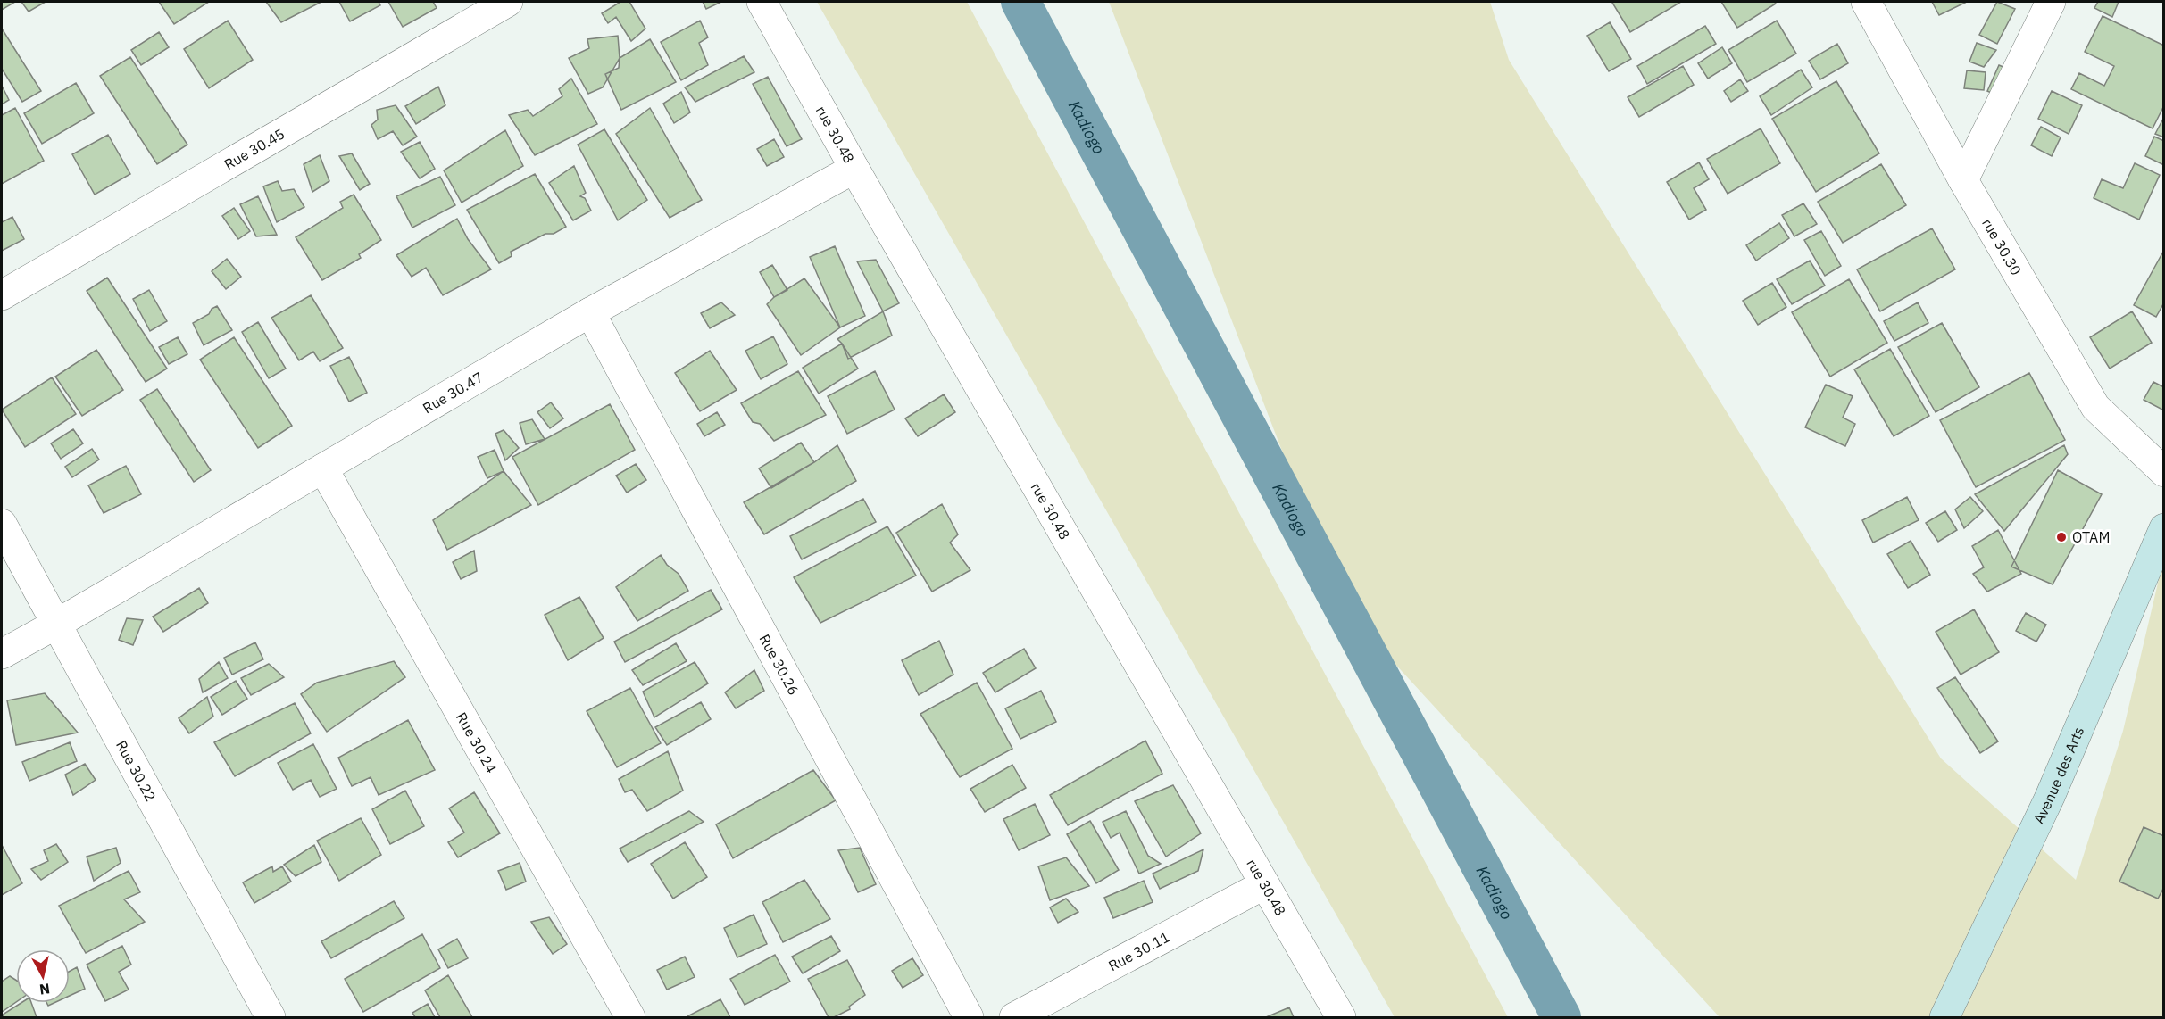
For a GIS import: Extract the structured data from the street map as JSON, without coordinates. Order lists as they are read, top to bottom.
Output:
{
  "streets": {
    "street": [
      "rue 30.48",
      "Rue 30.45",
      "rue 30.30",
      "Rue 30.47",
      "Rue 30.26",
      "Rue 30.24",
      "Rue 30.22",
      "Avenue des Arts",
      "Rue 30.11"
    ]
  },
  "crossings": [
    ["rue 30.48", "Rue 30.47"],
    ["rue 30.48", "Rue 30.11"],
    ["Rue 30.47", "Rue 30.26"],
    ["Rue 30.47", "Rue 30.24"],
    ["Rue 30.47", "Rue 30.22"]
  ],
  "water": ["Kadiogo"],
  "places": ["OTAM"],
  "north": "bottom"
}
